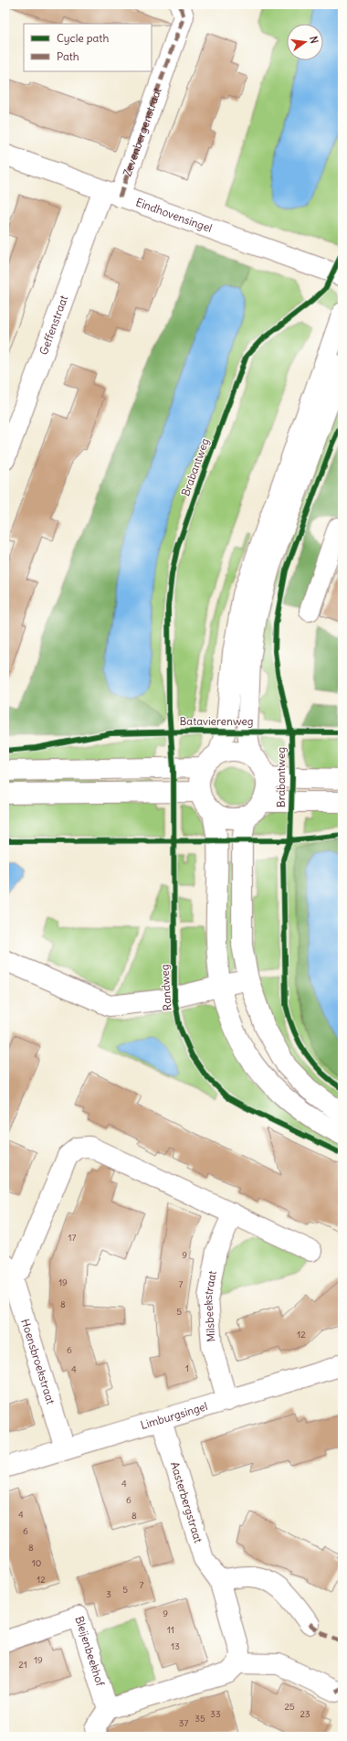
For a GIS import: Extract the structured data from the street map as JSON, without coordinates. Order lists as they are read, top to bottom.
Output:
{
  "streets": {
    "street": [
      "Zevenbergenstraat",
      "Eindhovensingel",
      "Geffenstraat",
      "Randweg",
      "Milsbeekstraat",
      "Hoensbroekstraat",
      "Limburgsingel",
      "Aasterbergstraat",
      "Bleijenbeekhof"
    ],
    "cycle path": ["Brabantweg", "Batavierenweg"]
  },
  "crossings": [
    ["Zevenbergenstraat", "Eindhovensingel"],
    ["Zevenbergenstraat", "Geffenstraat"],
    ["Eindhovensingel", "Geffenstraat"],
    ["Milsbeekstraat", "Hoensbroekstraat"],
    ["Milsbeekstraat", "Limburgsingel"],
    ["Hoensbroekstraat", "Limburgsingel"],
    ["Limburgsingel", "Aasterbergstraat"]
  ],
  "house_numbers": [
    "17",
    "9",
    "19",
    "7",
    "8",
    "5",
    "12",
    "6",
    "1",
    "4",
    "4",
    "6",
    "4",
    "8",
    "6",
    "8",
    "10",
    "12",
    "7",
    "5",
    "3",
    "9",
    "11",
    "13",
    "19",
    "21",
    "25",
    "33",
    "23",
    "35",
    "37"
  ],
  "legend": ["Cycle path", "Path"],
  "north": "right"
}
